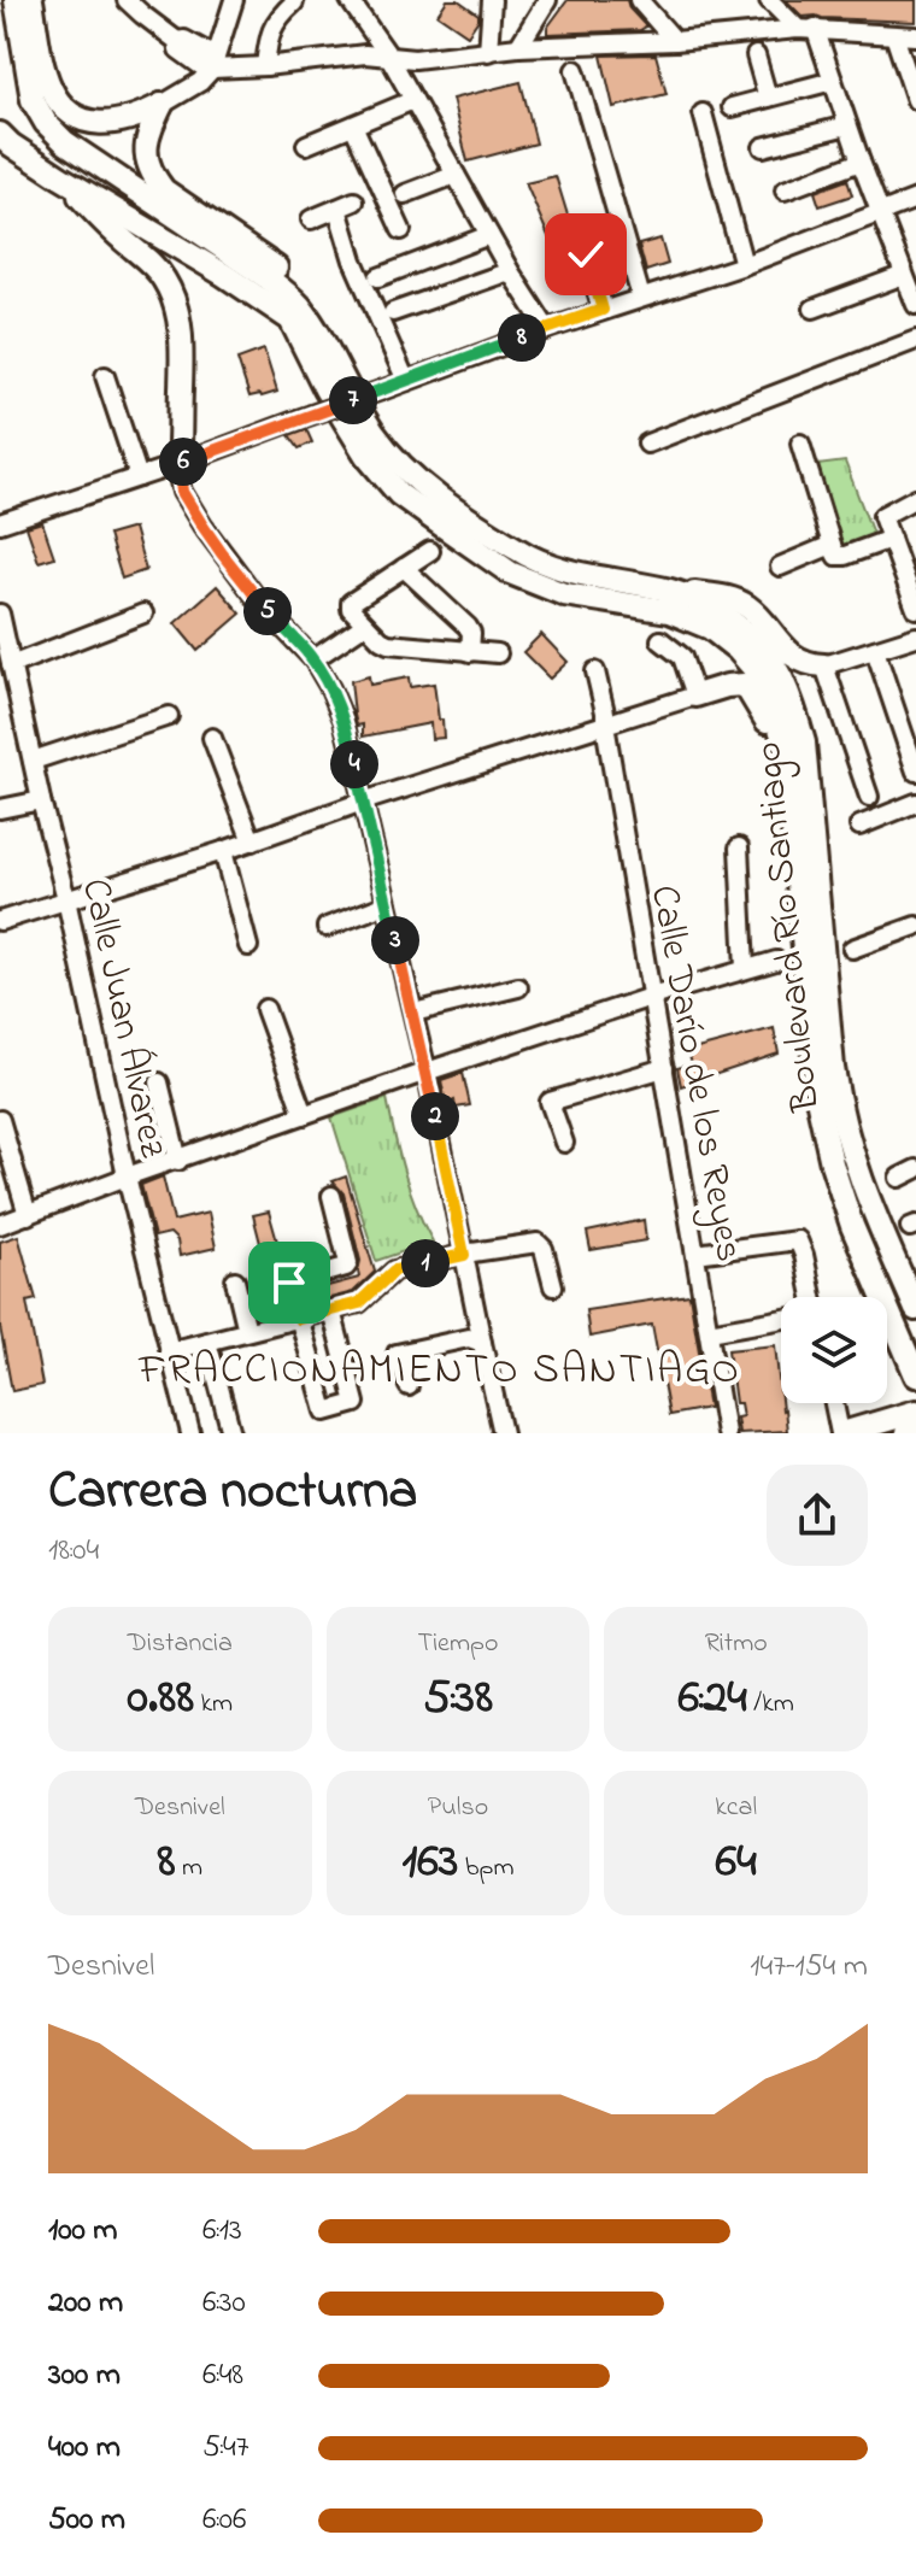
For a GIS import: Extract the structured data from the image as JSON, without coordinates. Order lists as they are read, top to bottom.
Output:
{
  "streets": {
    "main road": ["Boulevard Río Santiago"],
    "street": ["Calle Juan Álvarez", "Calle Darío de los Reyes"]
  },
  "districts": ["FRACCIONAMIENTO SANTIAGO"],
  "page": {
    "pins": [
      "8",
      "7",
      "6",
      "5",
      "4",
      "3",
      "2",
      "1"
    ],
    "heading": ["Carrera nocturna", "18:04"],
    "stats": [
      ["Distancia", "0.88 km"],
      ["Tiempo", "5:38"],
      ["Ritmo", "6:24 /km"],
      ["Desnivel", "8 m"],
      ["Pulso", "163 bpm"],
      ["kcal", "64"]
    ],
    "chart": ["Desnivel", "147–154 m"],
    "list": [
      {
        "name": "100 m",
        "note": "6:13"
      },
      {
        "name": "200 m",
        "note": "6:30"
      },
      {
        "name": "300 m",
        "note": "6:48"
      },
      {
        "name": "400 m",
        "note": "5:47"
      },
      {
        "name": "500 m",
        "note": "6:06"
      }
    ]
  }
}
